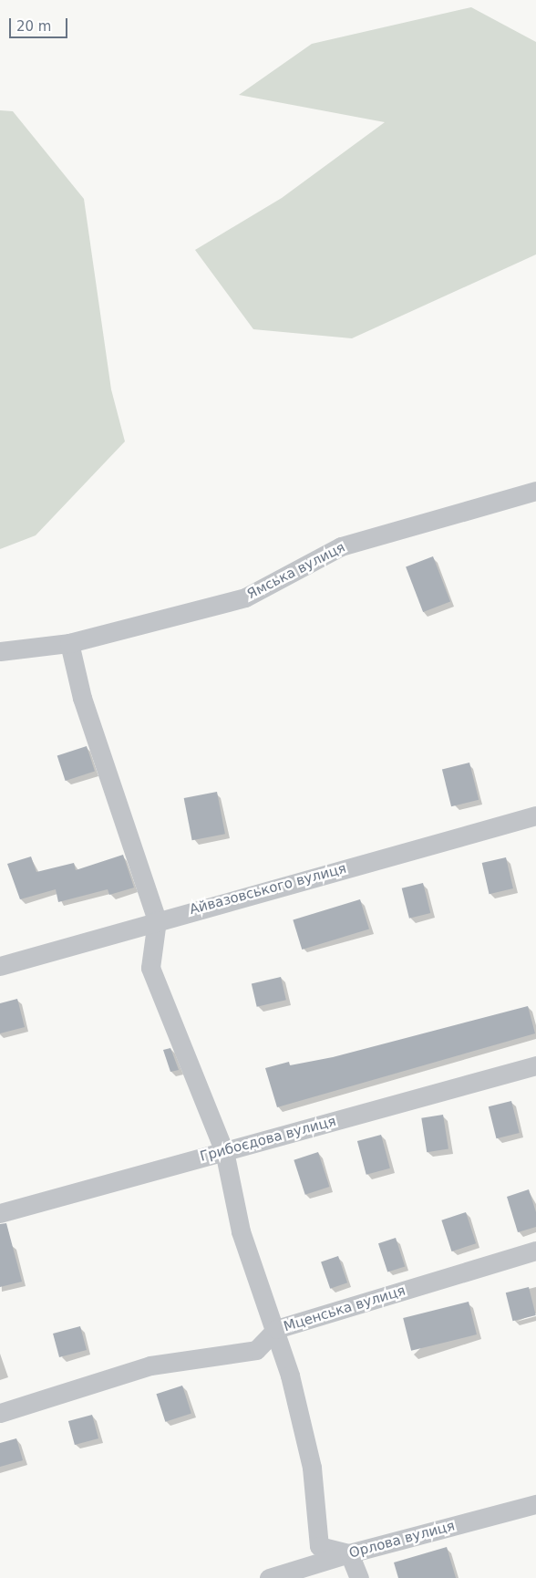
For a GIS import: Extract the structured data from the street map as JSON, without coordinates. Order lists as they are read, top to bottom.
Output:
{
  "streets": {
    "street": [
      "Ямська вулиця",
      "Айвазовського вулиця",
      "Грибоєдова вулиця",
      "Мценська вулиця",
      "Орлова вулиця"
    ]
  },
  "scale_bar": "20 m"
}
